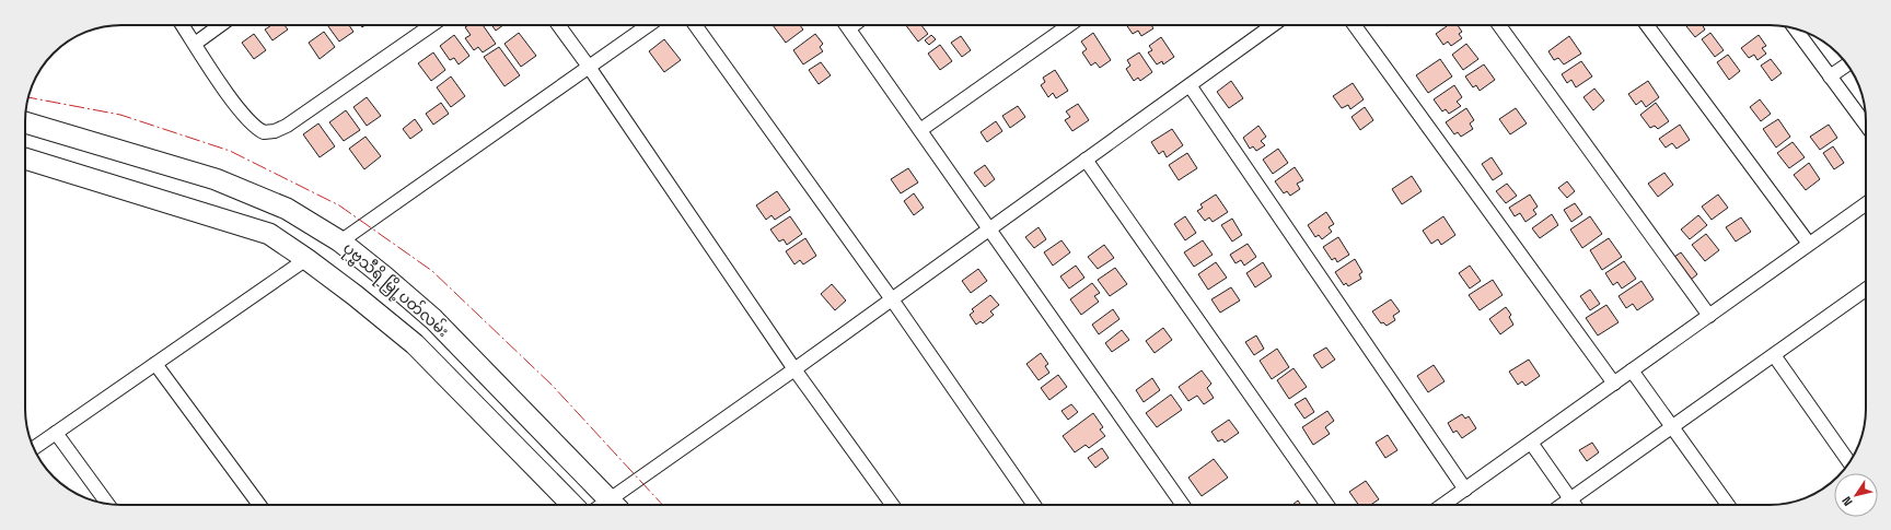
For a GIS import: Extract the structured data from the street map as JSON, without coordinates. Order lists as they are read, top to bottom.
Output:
{
  "streets": {
    "main road": ["ပုဗ္ဗသီရိ မြို့ပတ်လမ်း"]
  },
  "north": "bottom left"
}
